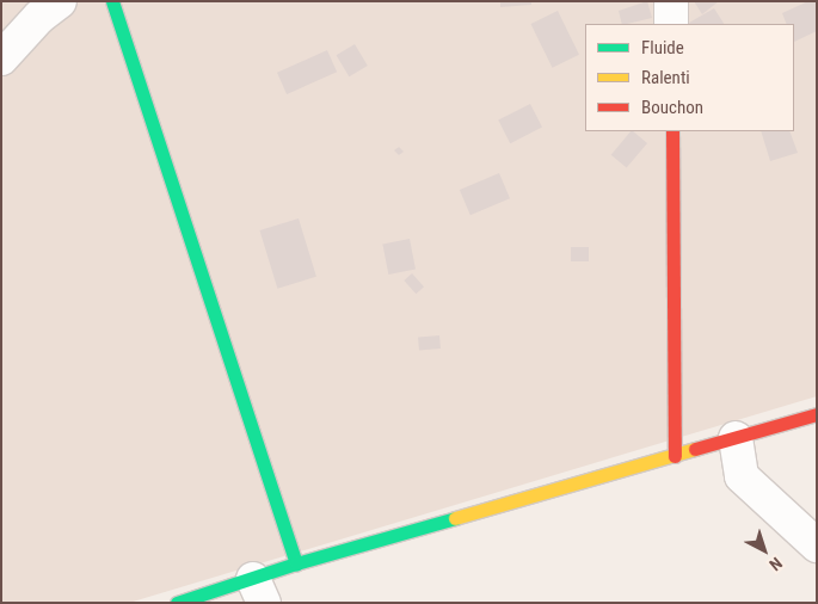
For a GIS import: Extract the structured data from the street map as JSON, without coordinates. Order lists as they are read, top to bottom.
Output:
{
  "legend": ["Fluide", "Ralenti", "Bouchon"],
  "north": "bottom right"
}
